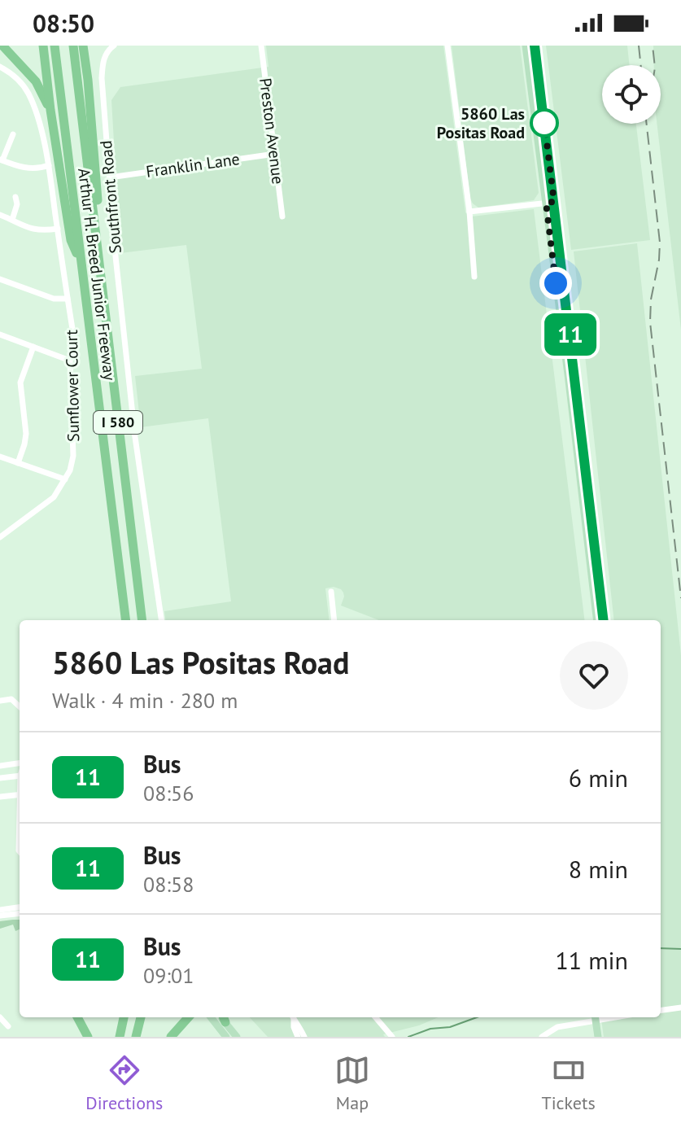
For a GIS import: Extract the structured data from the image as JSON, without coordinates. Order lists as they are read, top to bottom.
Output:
{
  "streets": {
    "highway": ["Arthur H. Breed Junior Freeway", "I 580"],
    "street": [
      "Preston Avenue",
      "Franklin Lane",
      "Southfront Road",
      "Sunflower Court"
    ]
  },
  "crossings": [
    ["Preston Avenue", "Franklin Lane"],
    ["Franklin Lane", "Southfront Road"]
  ],
  "places": ["5860 Las Positas Road"],
  "lines": ["bus line 11"],
  "page": {
    "status": "08:50",
    "on_map": "11",
    "heading": ["5860 Las Positas Road", "Walk · 4 min · 280 m"],
    "list": [
      {
        "mark": "11",
        "name": "Bus",
        "note": "08:56",
        "value": "6 min"
      },
      {
        "mark": "11",
        "name": "Bus",
        "note": "08:58",
        "value": "8 min"
      },
      {
        "mark": "11",
        "name": "Bus",
        "note": "09:01",
        "value": "11 min"
      }
    ],
    "tabs": ["Directions", "Map", "Tickets"]
  }
}
